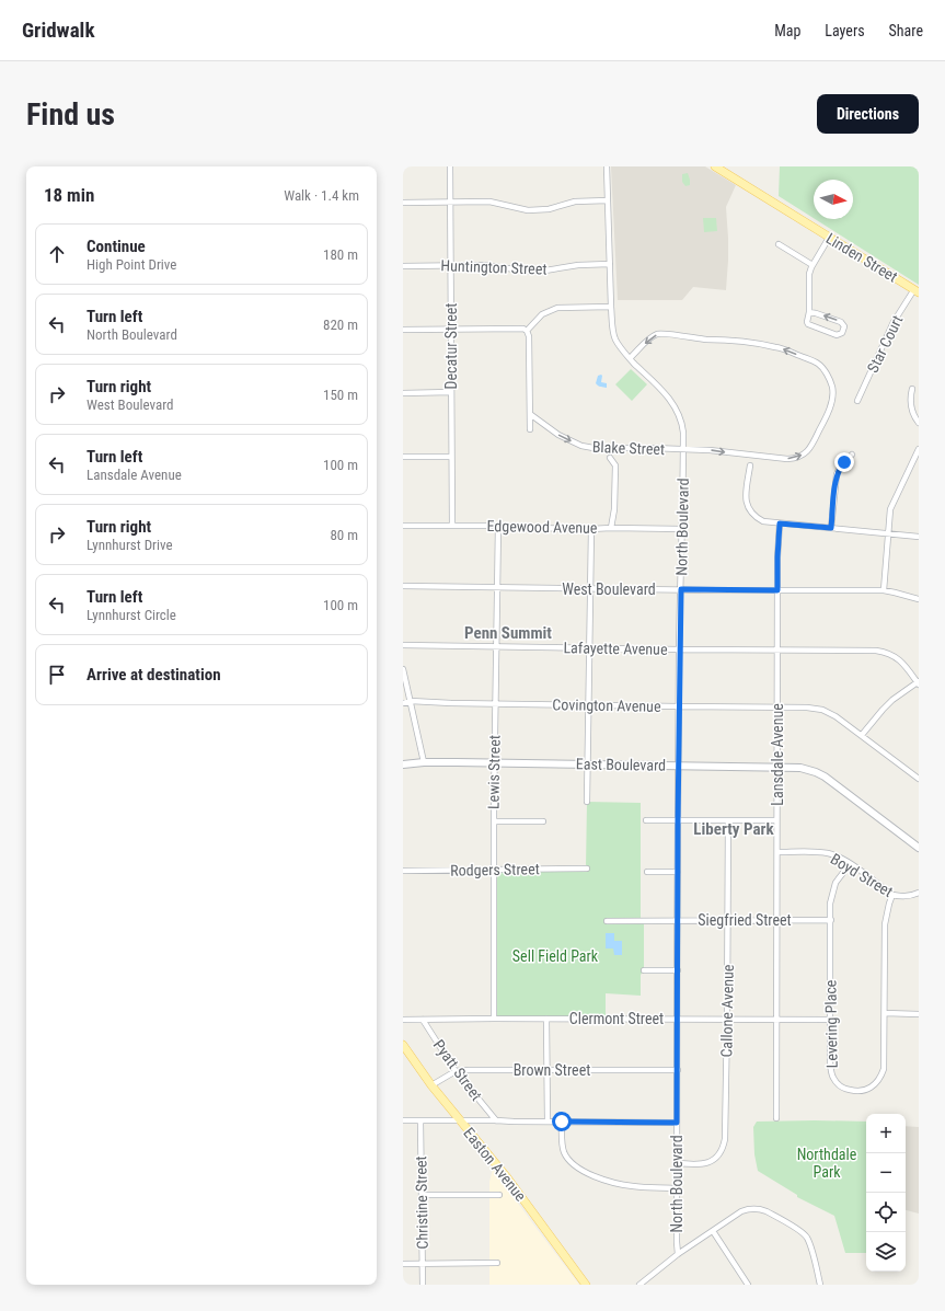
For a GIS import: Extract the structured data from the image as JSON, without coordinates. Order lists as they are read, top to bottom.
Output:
{
  "streets": {
    "main road": ["Linden Street", "Easton Avenue"],
    "street": [
      "Huntington Street",
      "Star Court",
      "Decatur Street",
      "Blake Street",
      "Edgewood Avenue",
      "North Boulevard",
      "West Boulevard",
      "Lafayette Avenue",
      "Covington Avenue",
      "Lansdale Avenue",
      "East Boulevard",
      "Lewis Street",
      "Rodgers Street",
      "Boyd Street",
      "Siegfried Street",
      "Callone Avenue",
      "Clermont Street",
      "Levering Place",
      "Pyatt Street",
      "Brown Street",
      "Christine Street"
    ]
  },
  "crossings": [
    ["Linden Street", "Star Court"],
    ["Huntington Street", "Decatur Street"],
    ["Huntington Street", "North Boulevard"],
    ["Decatur Street", "Edgewood Avenue"],
    ["Blake Street", "North Boulevard"],
    ["Edgewood Avenue", "North Boulevard"],
    ["Edgewood Avenue", "Lewis Street"],
    ["North Boulevard", "West Boulevard"],
    ["North Boulevard", "Lafayette Avenue"],
    ["North Boulevard", "Covington Avenue"],
    ["North Boulevard", "East Boulevard"],
    ["North Boulevard", "Siegfried Street"],
    ["North Boulevard", "Callone Avenue"],
    ["North Boulevard", "Clermont Street"],
    ["North Boulevard", "Brown Street"],
    ["West Boulevard", "Lansdale Avenue"],
    ["West Boulevard", "Lewis Street"],
    ["Lafayette Avenue", "Lansdale Avenue"],
    ["Lafayette Avenue", "Lewis Street"],
    ["Covington Avenue", "Lansdale Avenue"],
    ["Covington Avenue", "Lewis Street"],
    ["Lansdale Avenue", "East Boulevard"],
    ["Lansdale Avenue", "Boyd Street"],
    ["Lansdale Avenue", "Siegfried Street"],
    ["Lansdale Avenue", "Clermont Street"],
    ["East Boulevard", "Lewis Street"],
    ["Lewis Street", "Rodgers Street"],
    ["Lewis Street", "Clermont Street"],
    ["Boyd Street", "Levering Place"],
    ["Siegfried Street", "Callone Avenue"],
    ["Siegfried Street", "Levering Place"],
    ["Callone Avenue", "Clermont Street"],
    ["Clermont Street", "Levering Place"],
    ["Clermont Street", "Pyatt Street"],
    ["Pyatt Street", "Brown Street"],
    ["Brown Street", "Easton Avenue"]
  ],
  "districts": ["Penn Summit", "Liberty Park"],
  "parks": ["Sell Field Park", "Northdale Park"],
  "north": "right",
  "page": {
    "header": "Gridwalk",
    "nav": ["Map", "Layers", "Share"],
    "buttons": "Directions",
    "title": "Find us",
    "heading": ["18 min", "Walk · 1.4 km"],
    "list": [
      ["Continue", "High Point Drive", "180 m"],
      ["Turn left", "North Boulevard", "820 m"],
      ["Turn right", "West Boulevard", "150 m"],
      ["Turn left", "Lansdale Avenue", "100 m"],
      ["Turn right", "Lynnhurst Drive", "80 m"],
      ["Turn left", "Lynnhurst Circle", "100 m"],
      "Arrive at destination"
    ],
    "map_buttons": ["+", "−"]
  }
}
